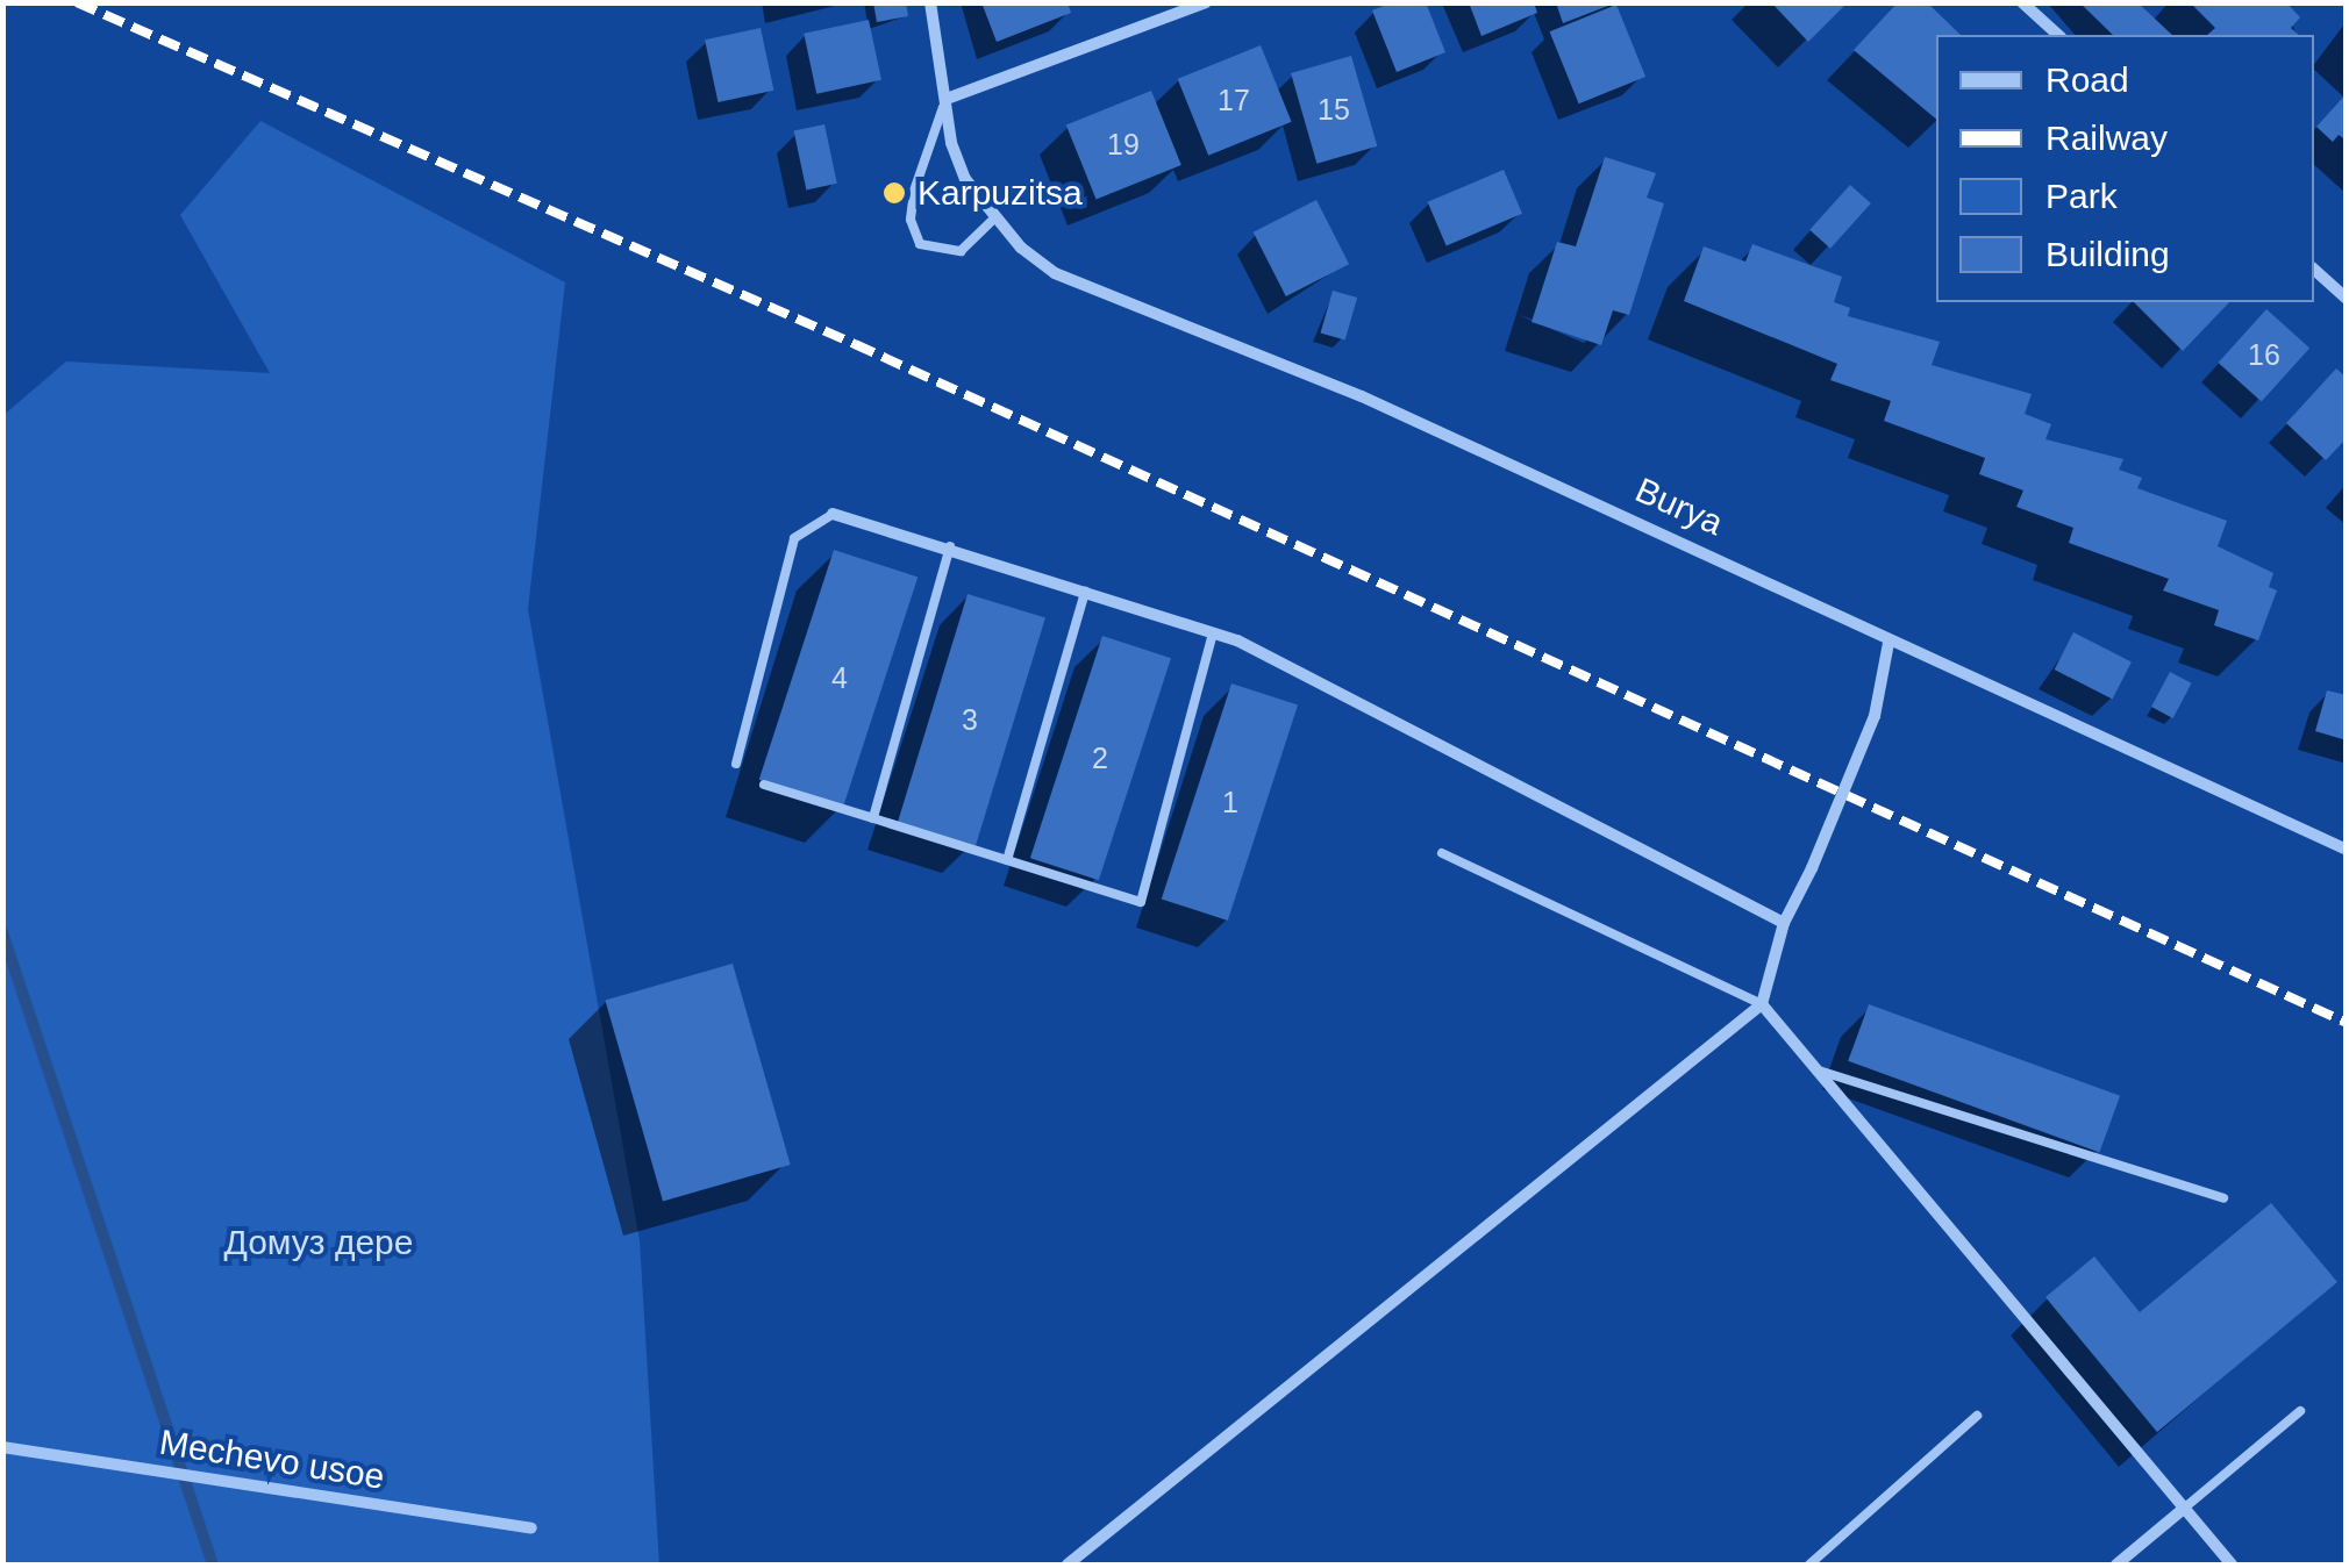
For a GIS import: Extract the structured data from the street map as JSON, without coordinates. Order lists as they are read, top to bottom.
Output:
{
  "streets": {
    "street": ["Burya", "Mechevo usoe"]
  },
  "parks": ["Домуз дере"],
  "places": ["Karpuzitsa"],
  "house_numbers": [
    "17",
    "15",
    "19",
    "16",
    "4",
    "3",
    "2",
    "1"
  ],
  "legend": [
    "Road",
    "Railway",
    "Park",
    "Building"
  ]
}
